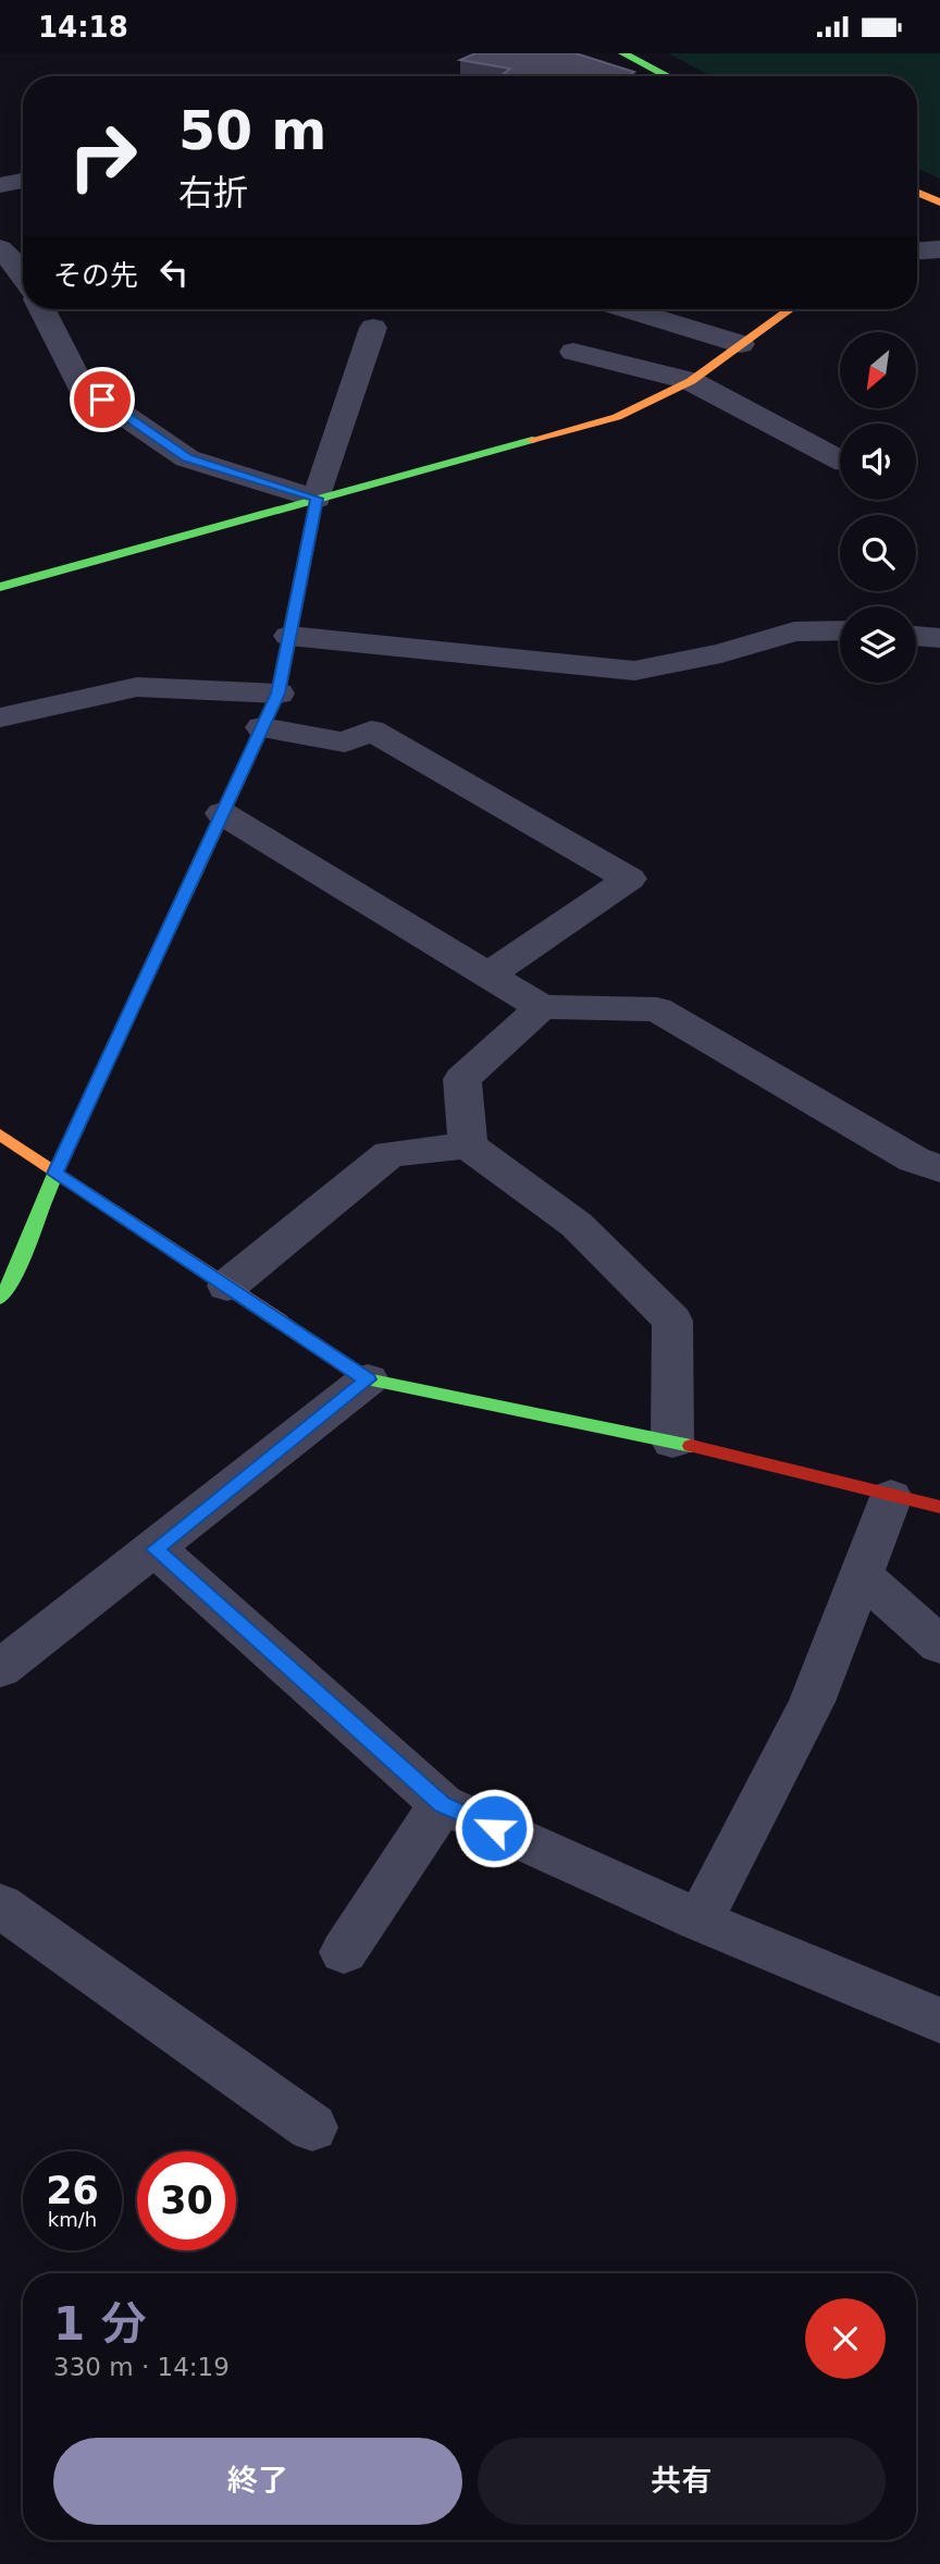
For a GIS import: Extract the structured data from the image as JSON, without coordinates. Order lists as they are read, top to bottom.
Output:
{
  "north": "bottom left",
  "page": {
    "status": "14:18",
    "turn": ["50 m", "右折"],
    "then": "その先",
    "speed": "26 km/h",
    "limit": "30",
    "heading": ["1 分", "330 m · 14:19"],
    "buttons": ["終了", "共有"]
  }
}
